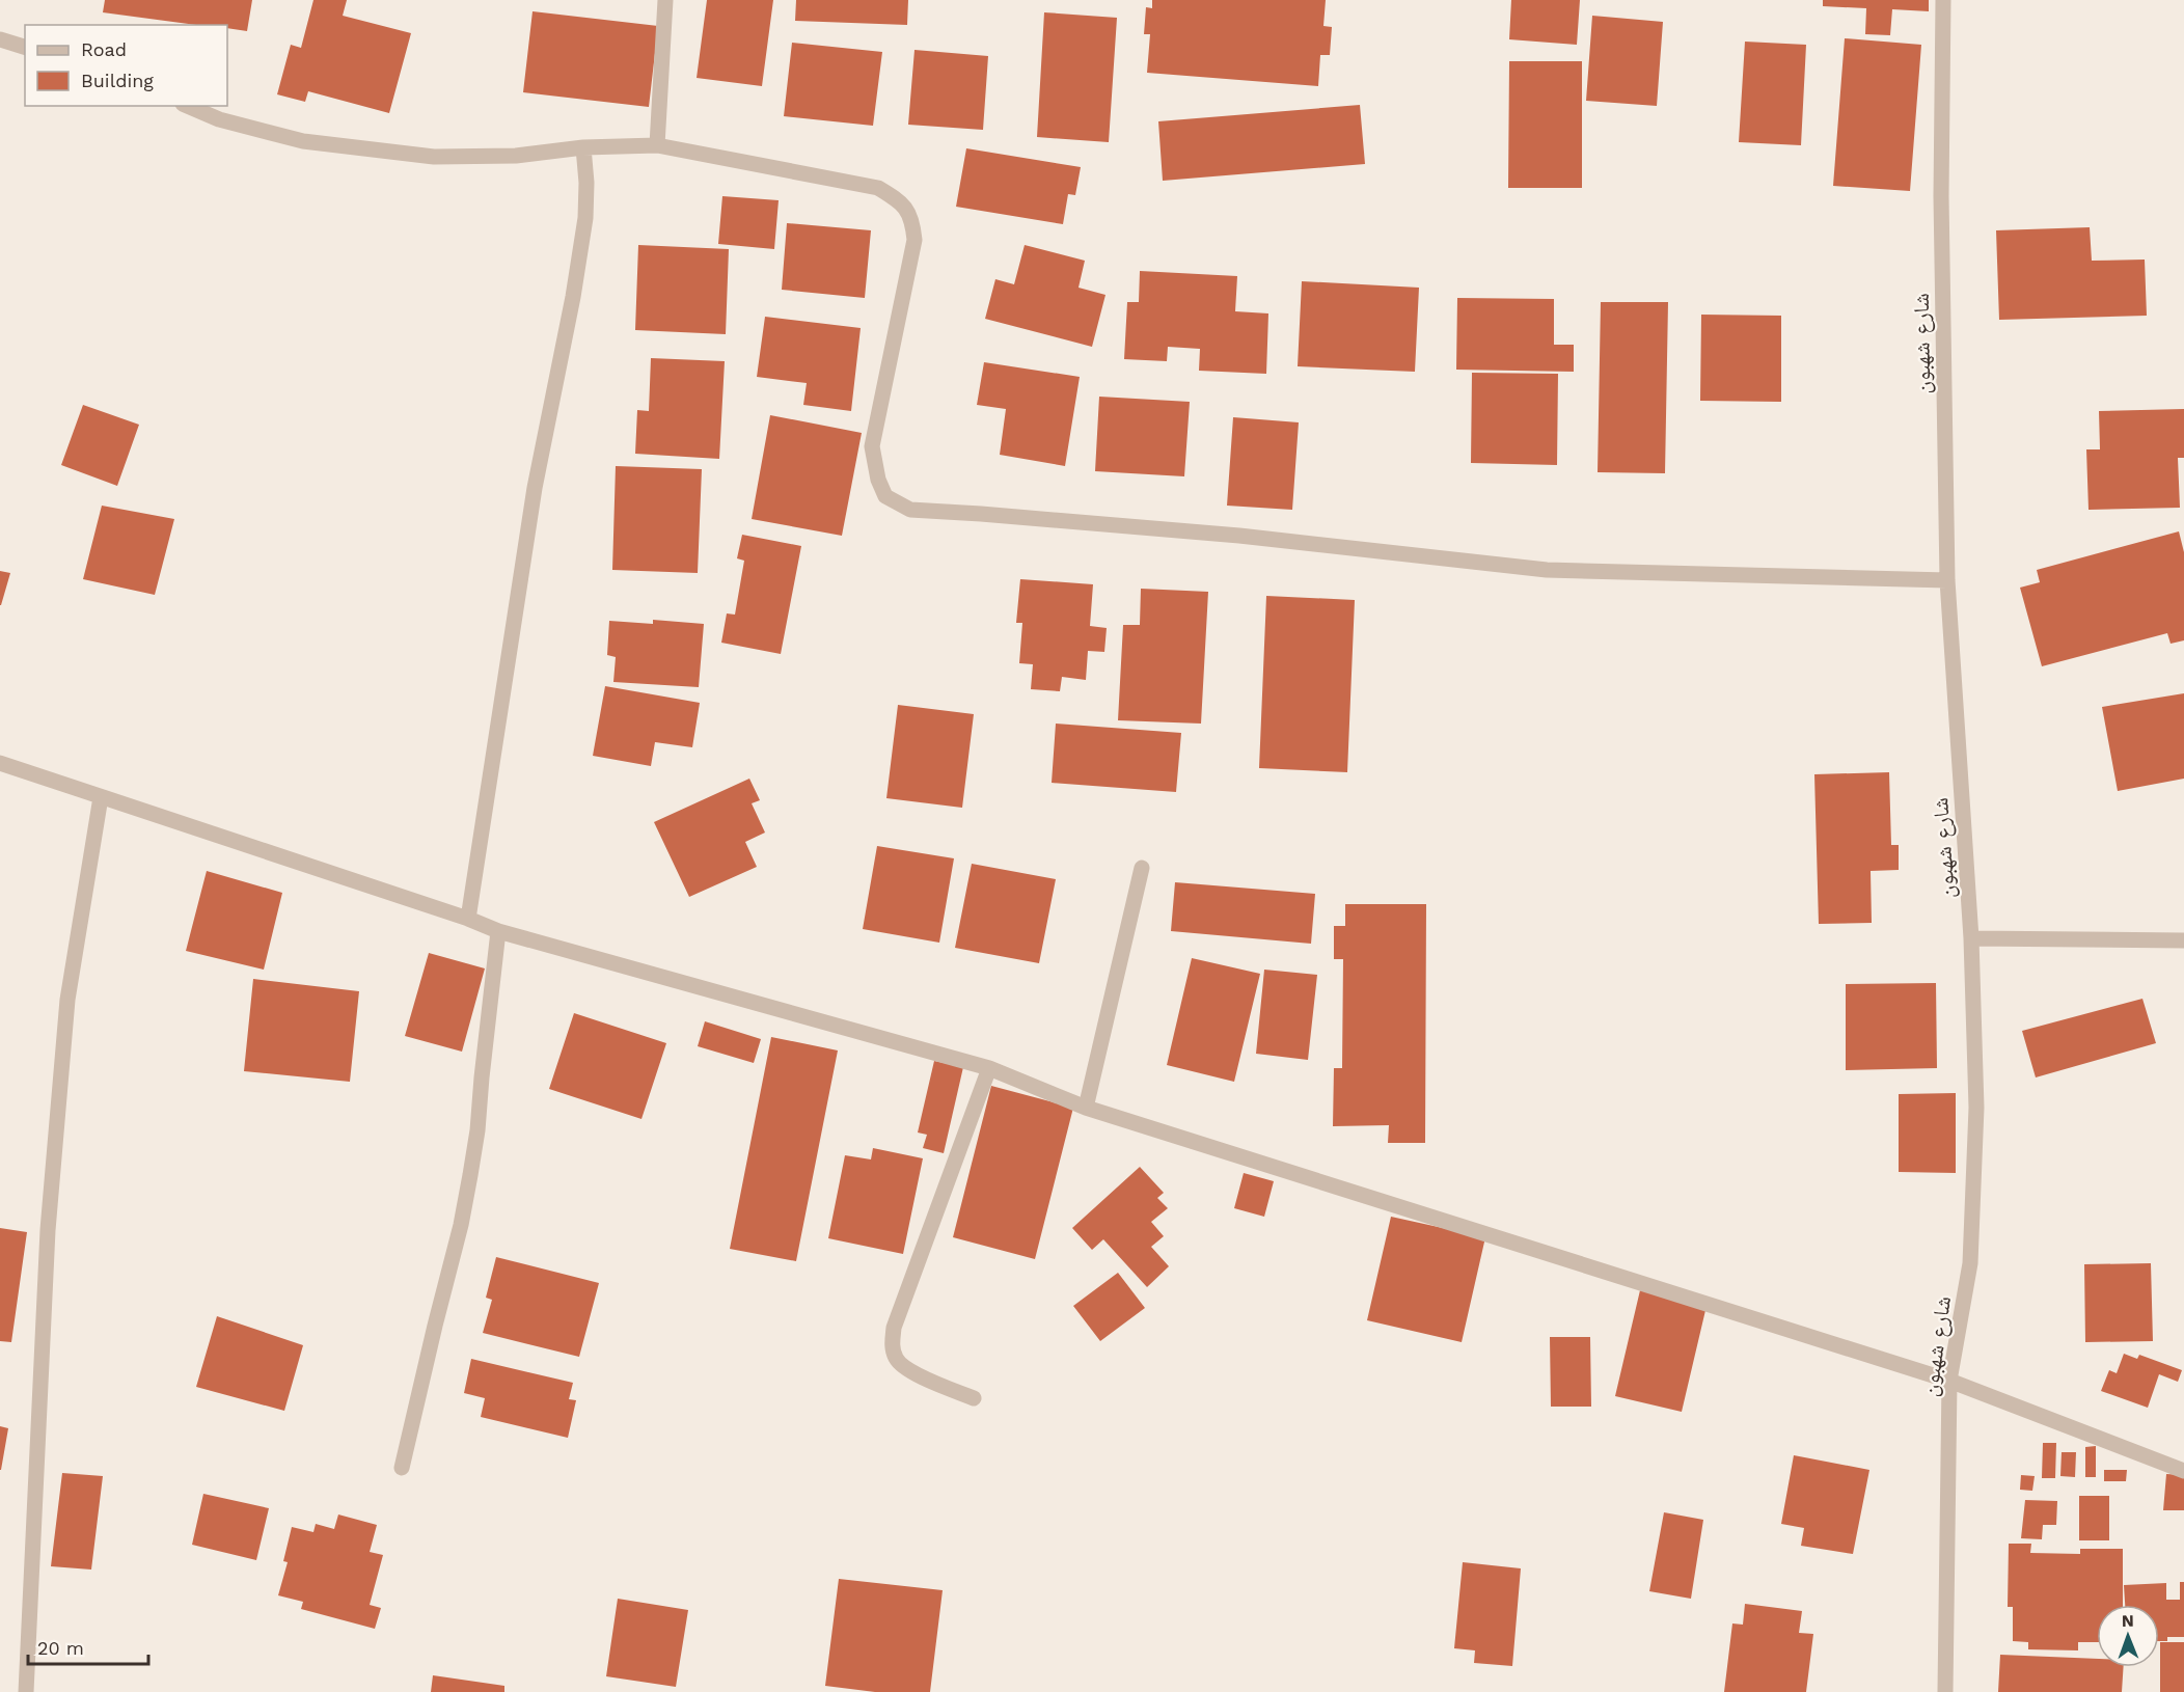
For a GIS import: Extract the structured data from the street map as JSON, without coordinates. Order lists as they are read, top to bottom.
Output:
{
  "streets": {
    "street": ["شارع شهبون"]
  },
  "legend": ["Road", "Building"],
  "scale_bar": "20 m",
  "north": "top"
}
